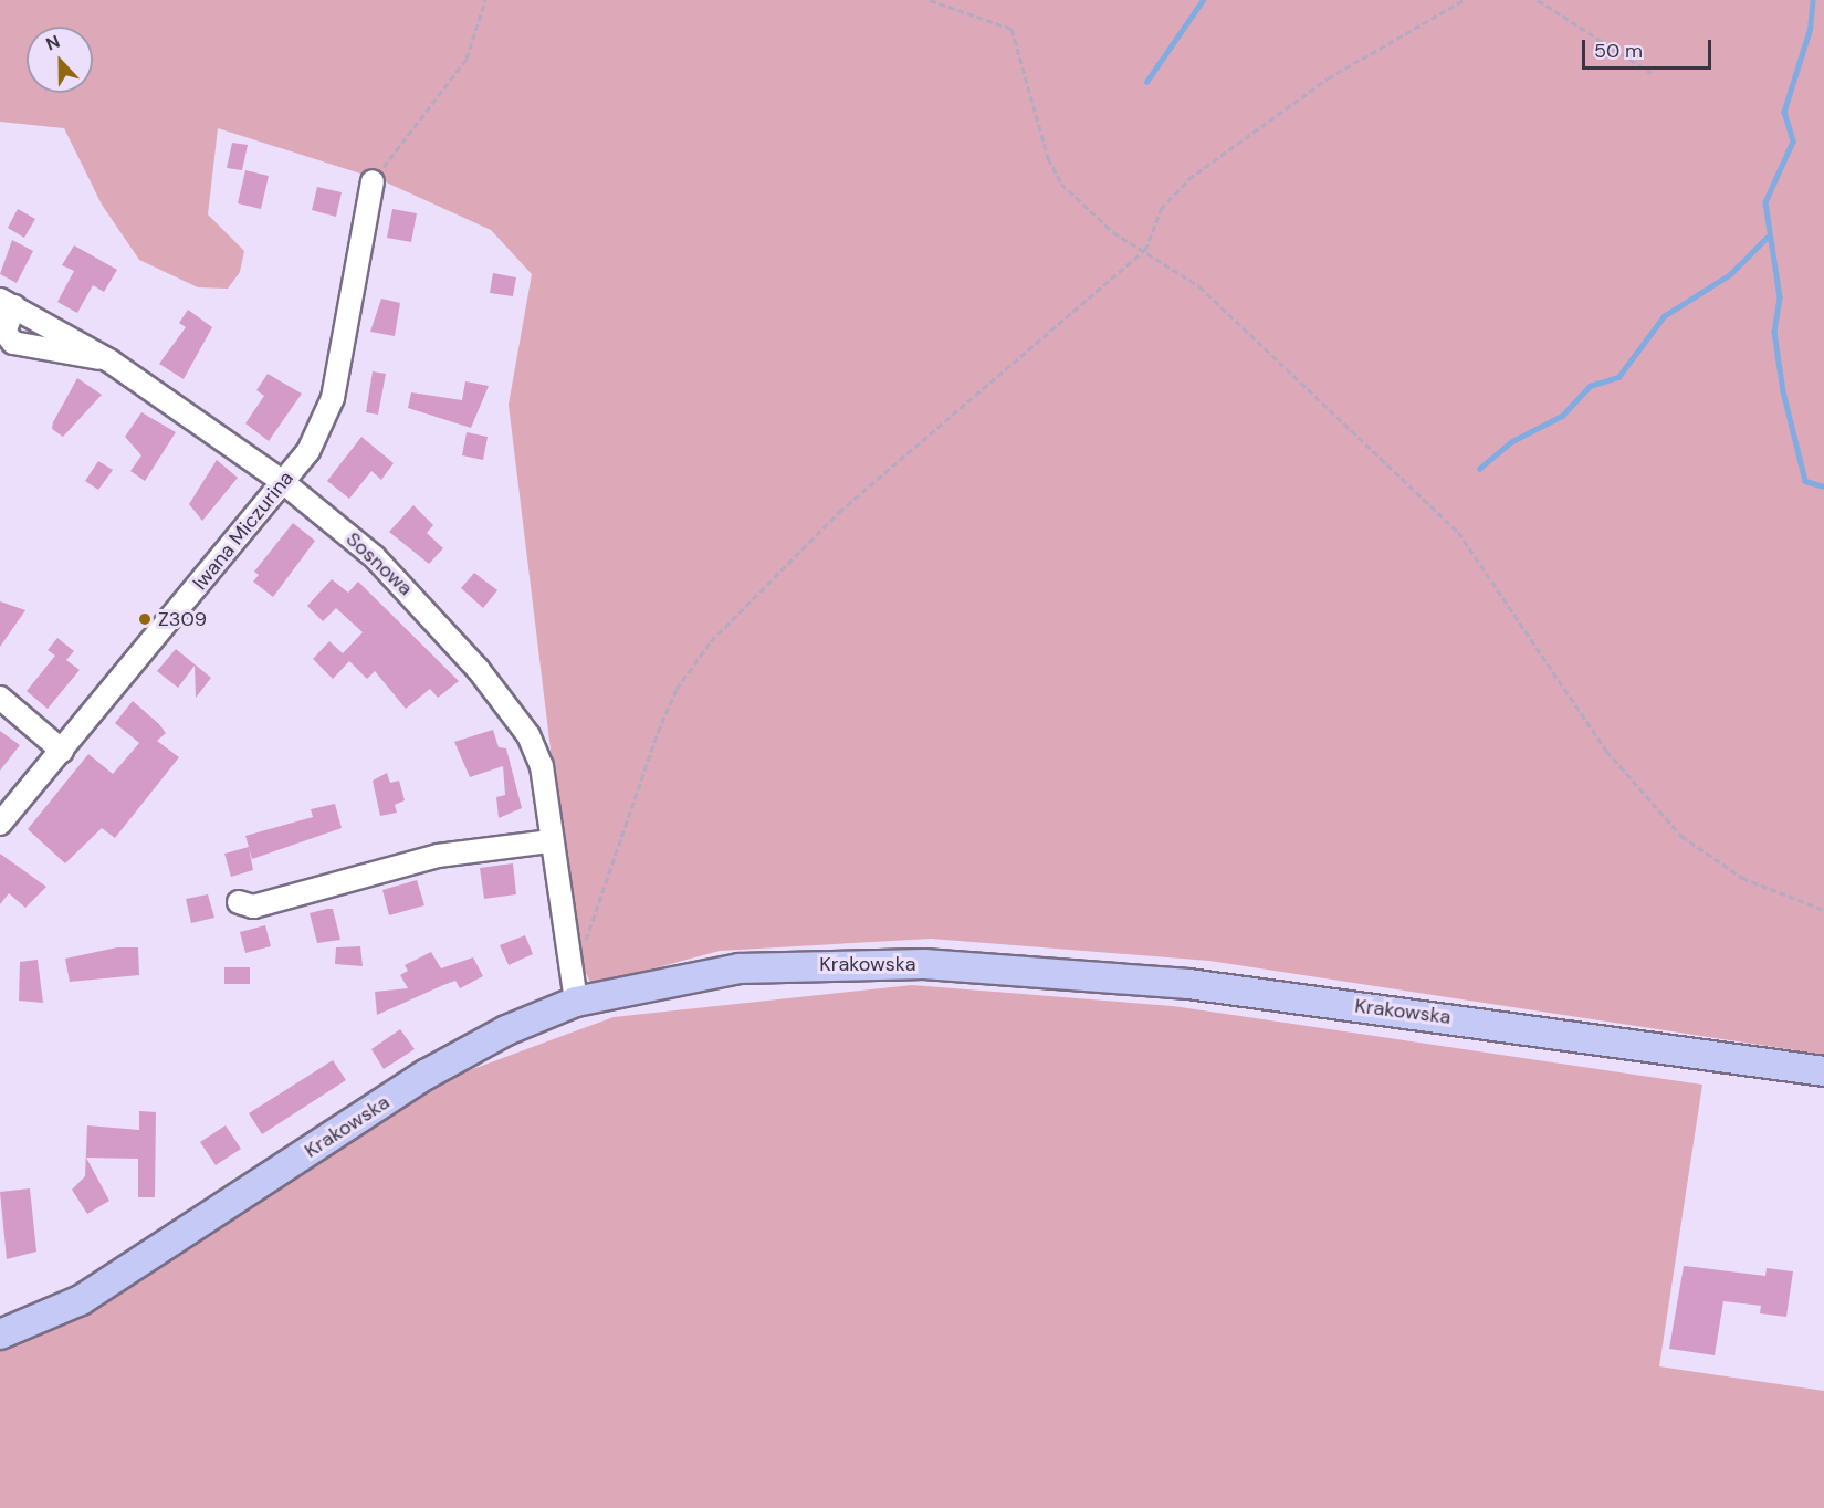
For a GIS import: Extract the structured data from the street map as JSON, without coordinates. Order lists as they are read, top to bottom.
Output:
{
  "streets": {
    "main road": ["Krakowska"],
    "street": ["Iwana Miczurina", "Sosnowa"]
  },
  "crossings": [
    ["Iwana Miczurina", "Sosnowa"],
    ["Sosnowa", "Krakowska"]
  ],
  "places": ["Z309"],
  "scale_bar": "50 m",
  "north": "top"
}
